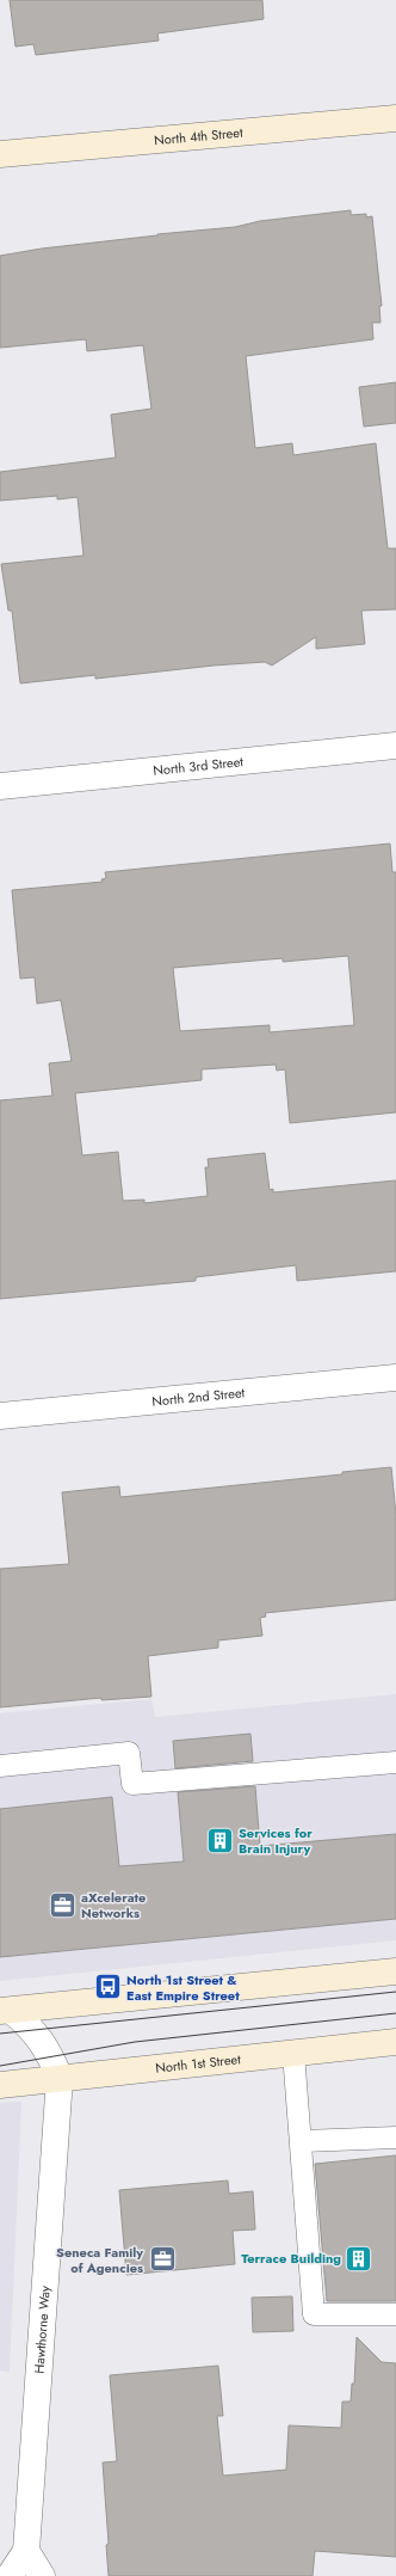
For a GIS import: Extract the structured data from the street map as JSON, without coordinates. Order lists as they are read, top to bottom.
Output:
{
  "streets": {
    "main road": ["North 4th Street", "North 1st Street"],
    "street": ["North 3rd Street", "North 2nd Street", "Hawthorne Way"]
  },
  "crossings": [
    ["North 1st Street", "Hawthorne Way"]
  ],
  "places": {
    "building": ["Services for Brain Injury", "Terrace Building"],
    "office": ["aXcelerate Networks", "Seneca Family of Agencies"],
    "bus stop": ["North 1st Street & East Empire Street"]
  }
}
